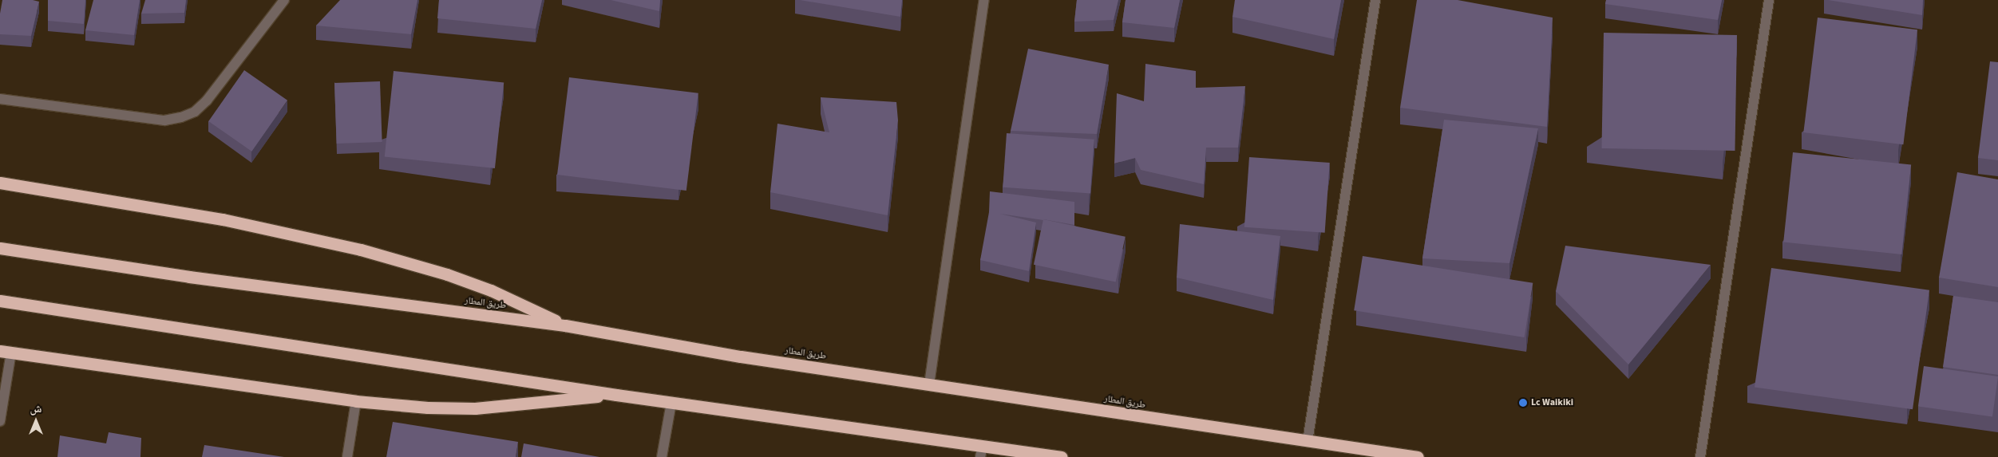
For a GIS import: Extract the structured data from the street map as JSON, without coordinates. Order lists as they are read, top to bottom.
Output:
{
  "streets": {
    "highway": ["طريق المطار"]
  },
  "places": ["Lc Waikiki"],
  "north": "top"
}
